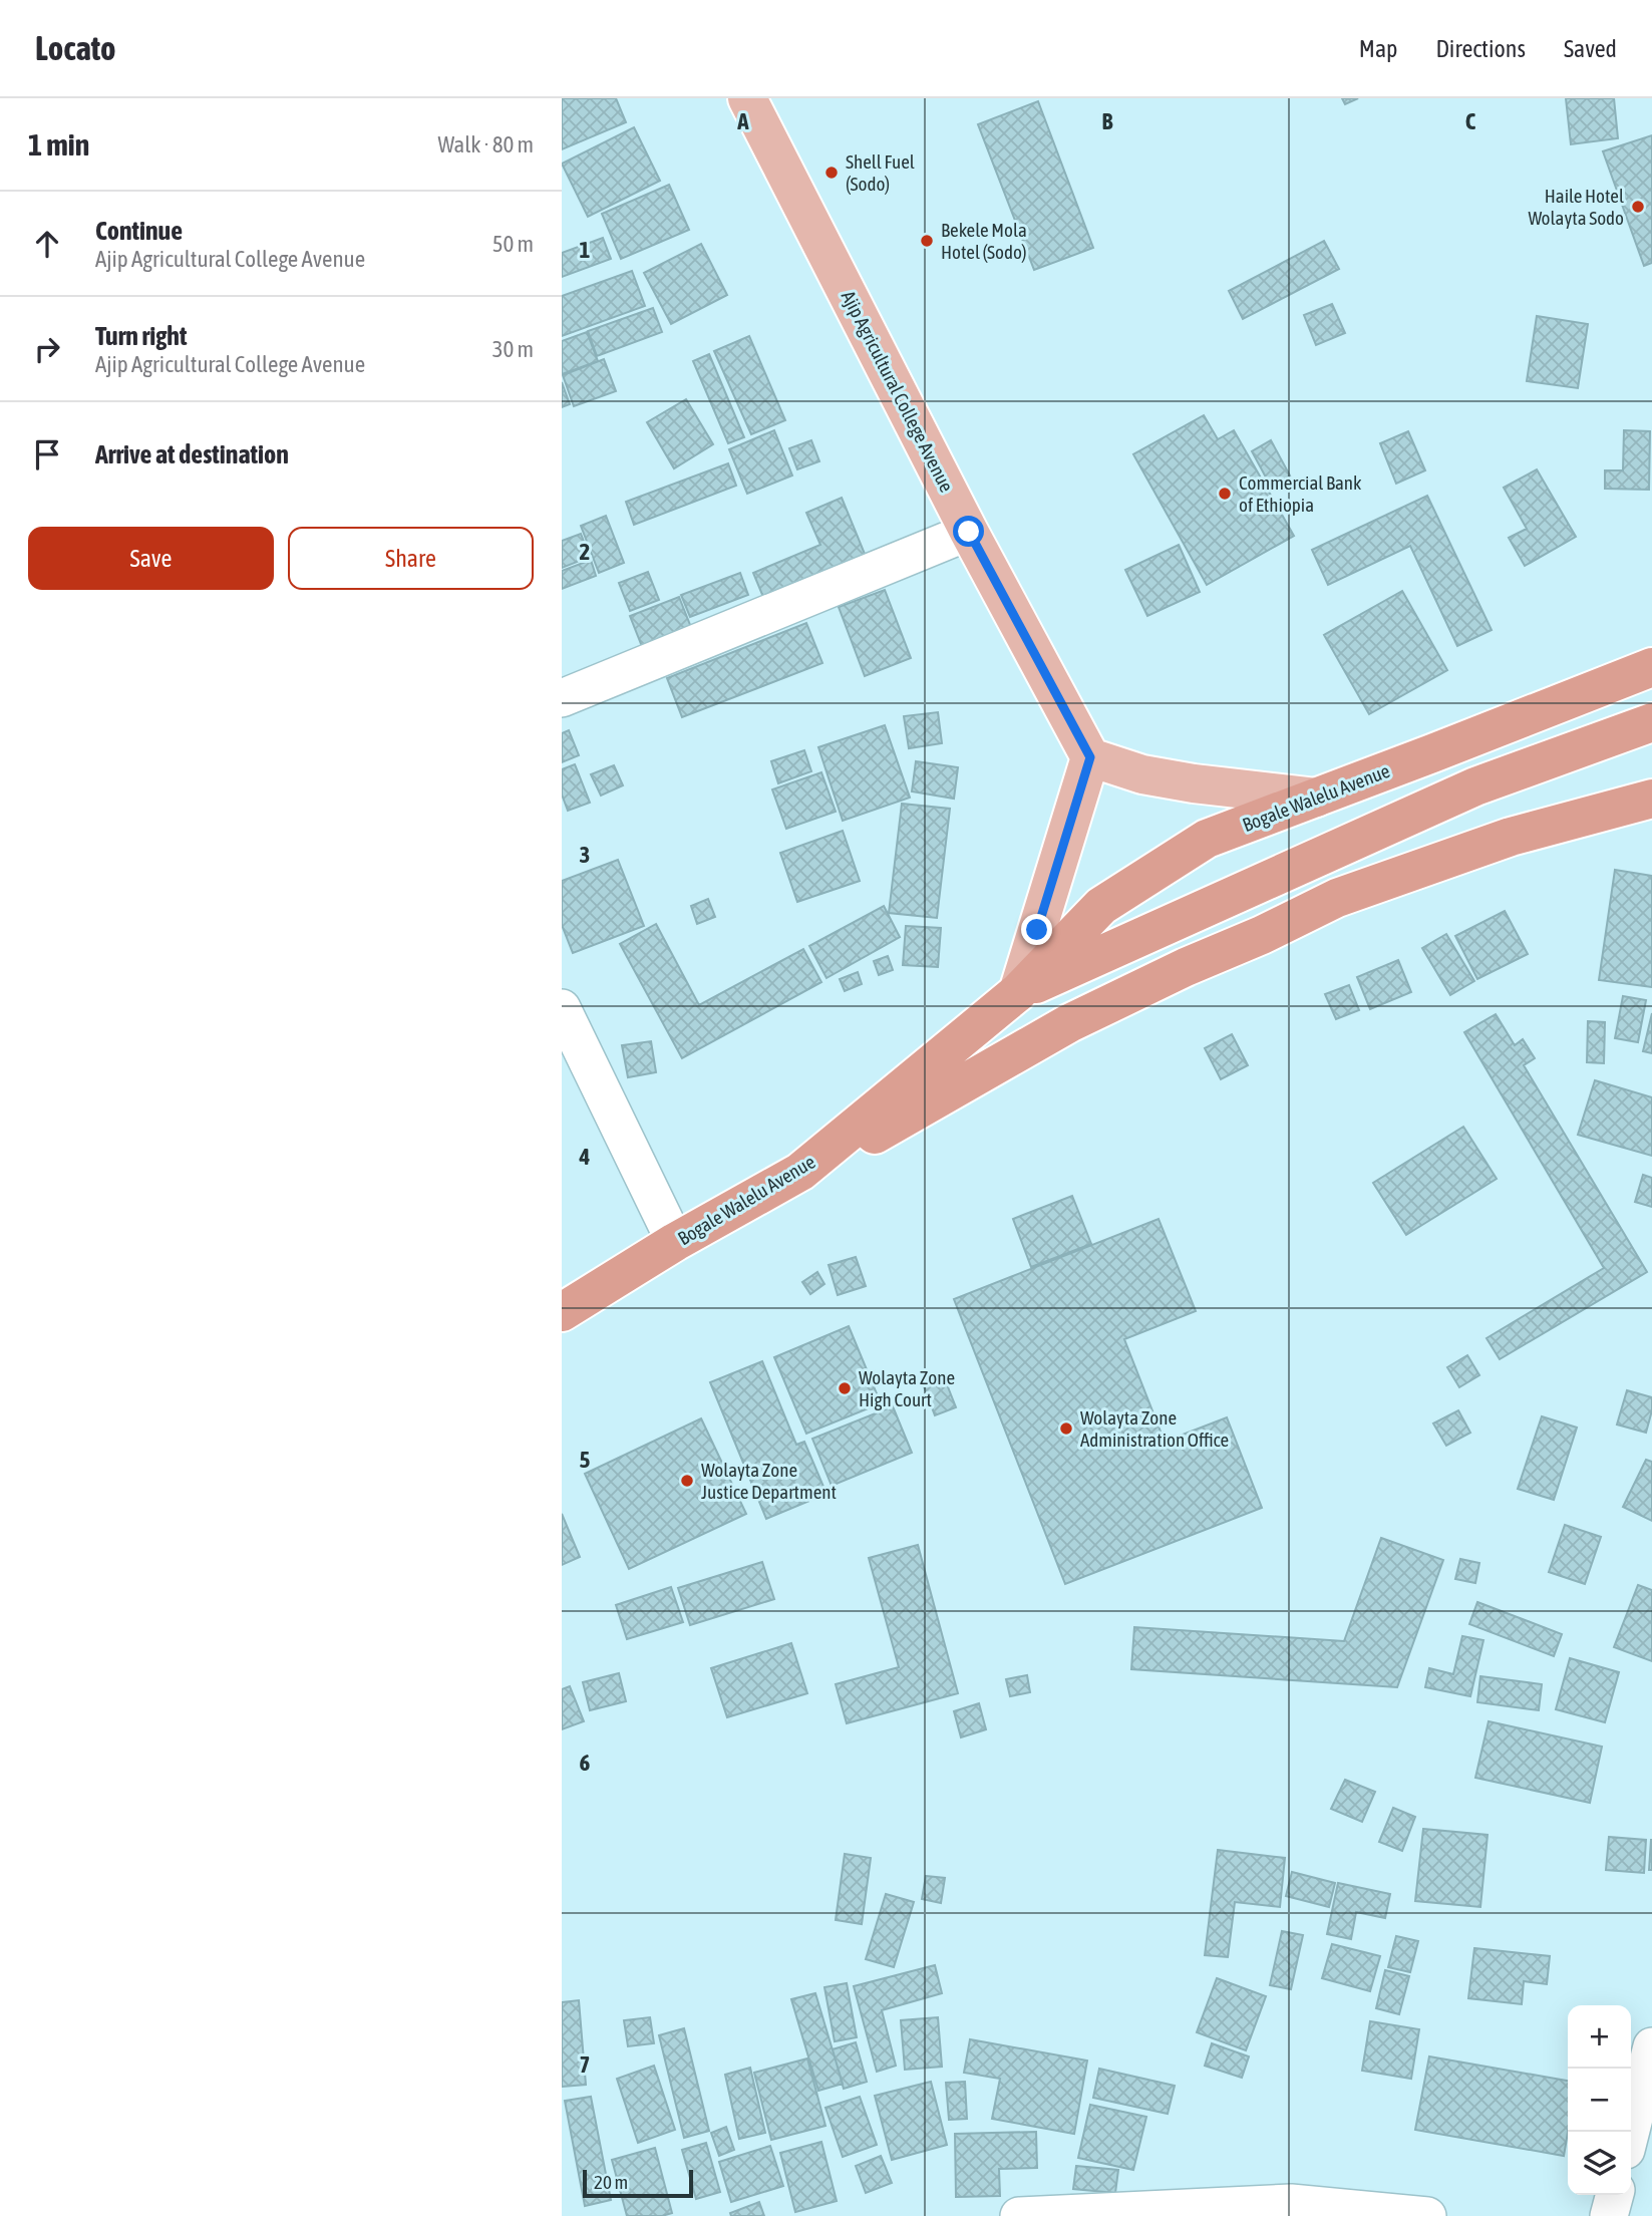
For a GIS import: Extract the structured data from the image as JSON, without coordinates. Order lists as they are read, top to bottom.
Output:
{
  "streets": {
    "highway": ["Bogale Walelu Avenue"],
    "main road": ["Ajip Agricultural College Avenue"]
  },
  "places": [
    "Shell Fuel (Sodo)",
    "Haile Hotel Wolayta Sodo",
    "Bekele Mola Hotel (Sodo)",
    "Commercial Bank of Ethiopia",
    "Wolayta Zone High Court",
    "Wolayta Zone Administration Office",
    "Wolayta Zone Justice Department"
  ],
  "scale_bar": "20 m",
  "page": {
    "header": "Locato",
    "nav": ["Map", "Directions", "Saved"],
    "heading": ["1 min", "Walk · 80 m"],
    "list": [
      ["Continue", "Ajip Agricultural College Avenue", "50 m"],
      ["Turn right", "Ajip Agricultural College Avenue", "30 m"],
      "Arrive at destination"
    ],
    "buttons": ["Save", "Share"],
    "map_buttons": ["+", "−"],
    "scale": "20 m"
  },
  "grid": {
    "columns": ["A", "B", "C"],
    "rows": [
      "1",
      "2",
      "3",
      "4",
      "5",
      "6",
      "7"
    ]
  }
}
